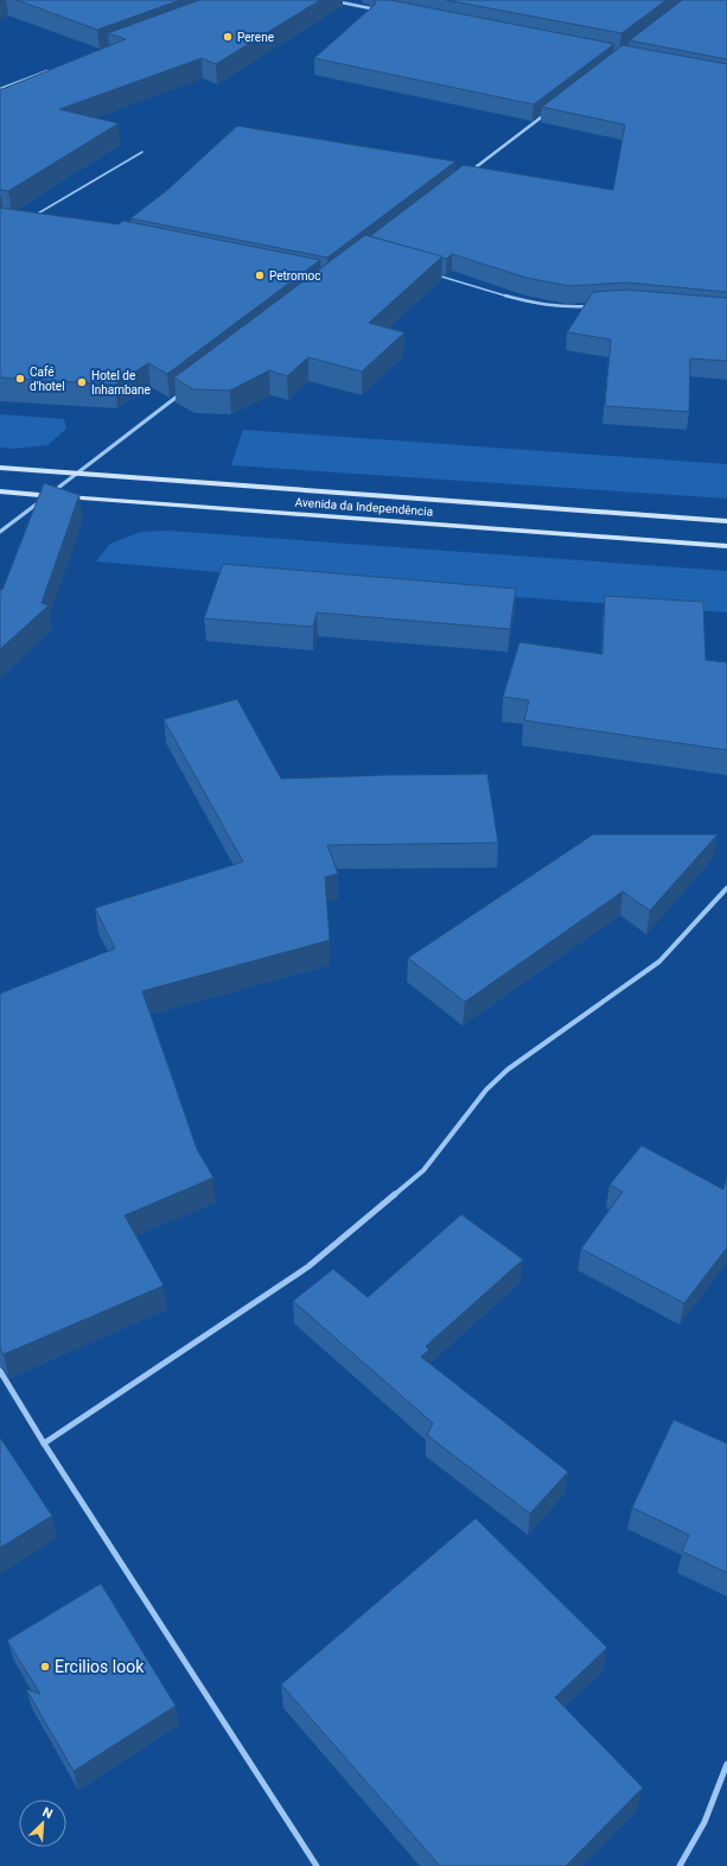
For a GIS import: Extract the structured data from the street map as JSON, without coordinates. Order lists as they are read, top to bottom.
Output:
{
  "streets": {
    "main road": ["Avenida da Independência"]
  },
  "places": [
    "Perene",
    "Petromoc",
    "Café d'hotel",
    "Hotel de Inhambane",
    "Ercilios look"
  ],
  "north": "top right"
}
